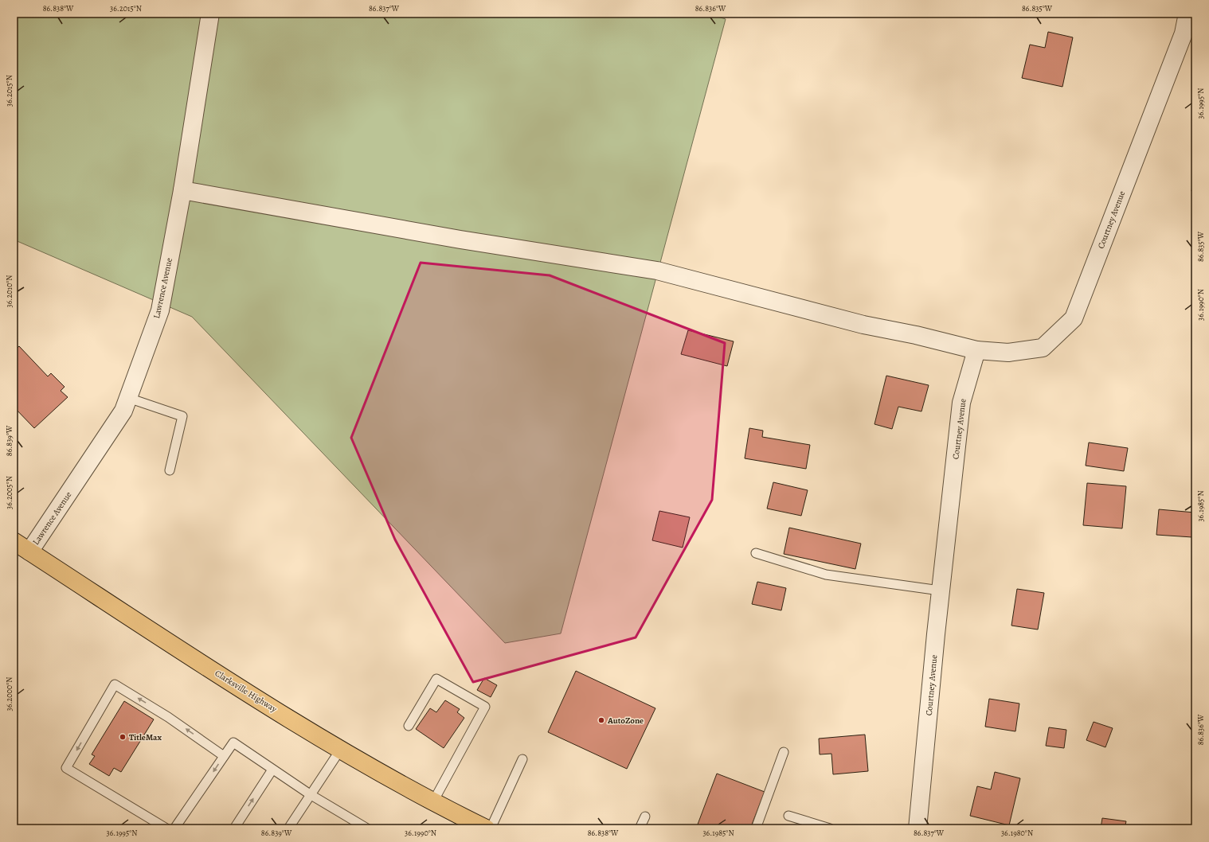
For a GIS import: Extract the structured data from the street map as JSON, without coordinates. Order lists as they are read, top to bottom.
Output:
{
  "streets": {
    "main road": ["Clarksville Highway"],
    "street": ["Courtney Avenue", "Lawrence Avenue"]
  },
  "crossings": [
    ["Lawrence Avenue", "Clarksville Highway"]
  ],
  "places": ["AutoZone", "TitleMax"],
  "coordinates": [
    "86.838°W",
    "36.2015°N",
    "86.837°W",
    "86.836°W",
    "86.835°W",
    "36.1995°N",
    "36.2010°N",
    "36.1990°N",
    "86.839°W",
    "36.2005°N",
    "36.1985°N",
    "36.2000°N",
    "36.1980°N"
  ]
}
